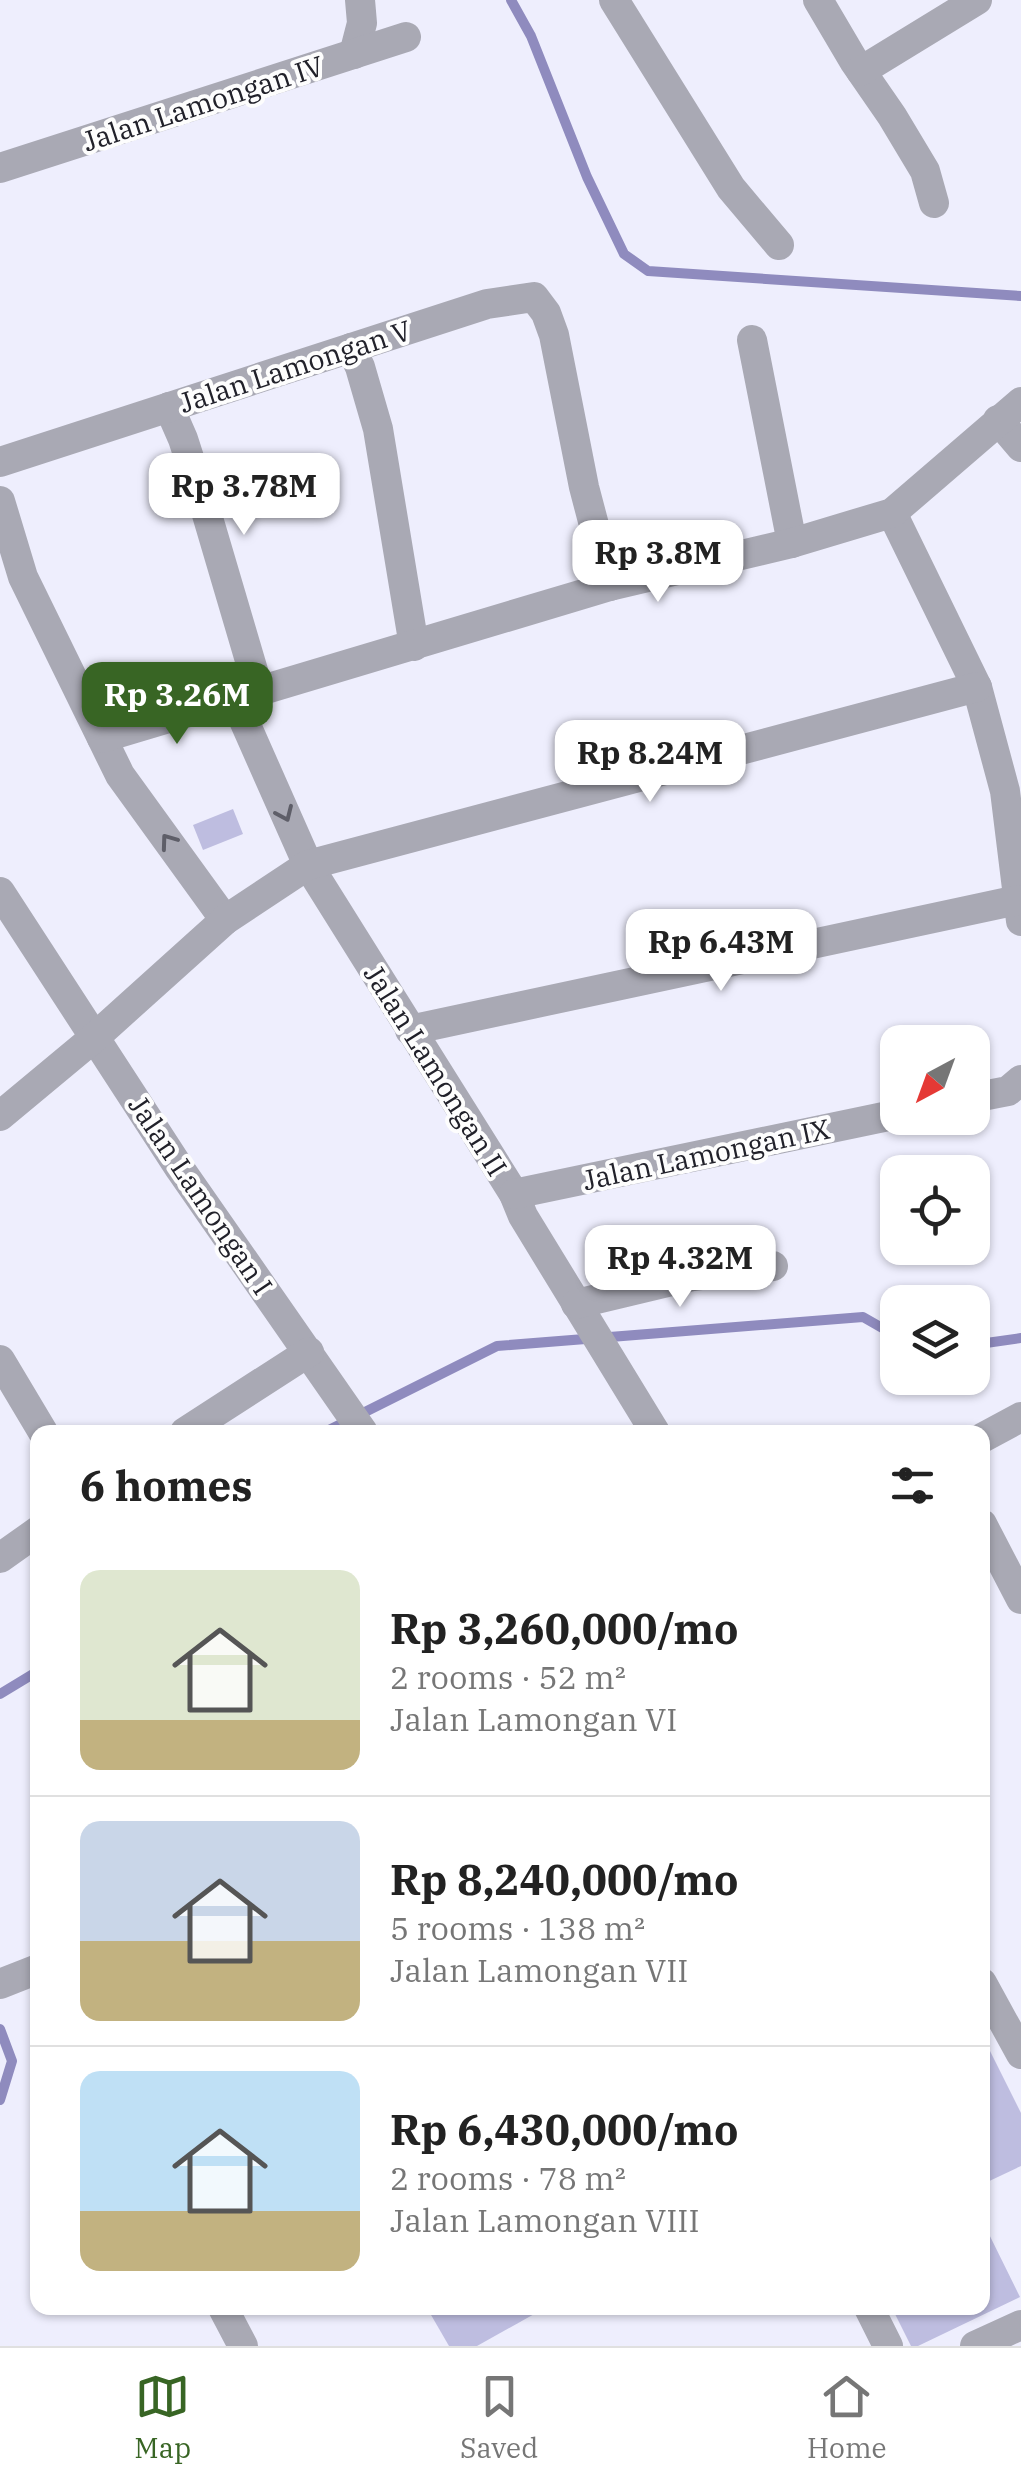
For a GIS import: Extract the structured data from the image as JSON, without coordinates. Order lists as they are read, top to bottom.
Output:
{
  "streets": {
    "street": [
      "Jalan Lamongan IV",
      "Jalan Lamongan V",
      "Jalan Lamongan II",
      "Jalan Lamongan IX",
      "Jalan Lamongan I"
    ]
  },
  "crossings": [
    ["Jalan Lamongan V", "Jalan Lamongan II"],
    ["Jalan Lamongan II", "Jalan Lamongan IX"]
  ],
  "north": "bottom left",
  "page": {
    "price": [
      "Rp 3.78M",
      "Rp 3.8M",
      "Rp 3.26M",
      "Rp 8.24M",
      "Rp 6.43M",
      "Rp 4.32M"
    ],
    "heading": "6 homes",
    "list": [
      {
        "name": "Rp 3,260,000/mo",
        "note": "2 rooms · 52 m² · Jalan Lamongan VI"
      },
      {
        "name": "Rp 8,240,000/mo",
        "note": "5 rooms · 138 m² · Jalan Lamongan VII"
      },
      {
        "name": "Rp 6,430,000/mo",
        "note": "2 rooms · 78 m² · Jalan Lamongan VIII"
      }
    ],
    "tabs": ["Map", "Saved", "Home"]
  }
}
